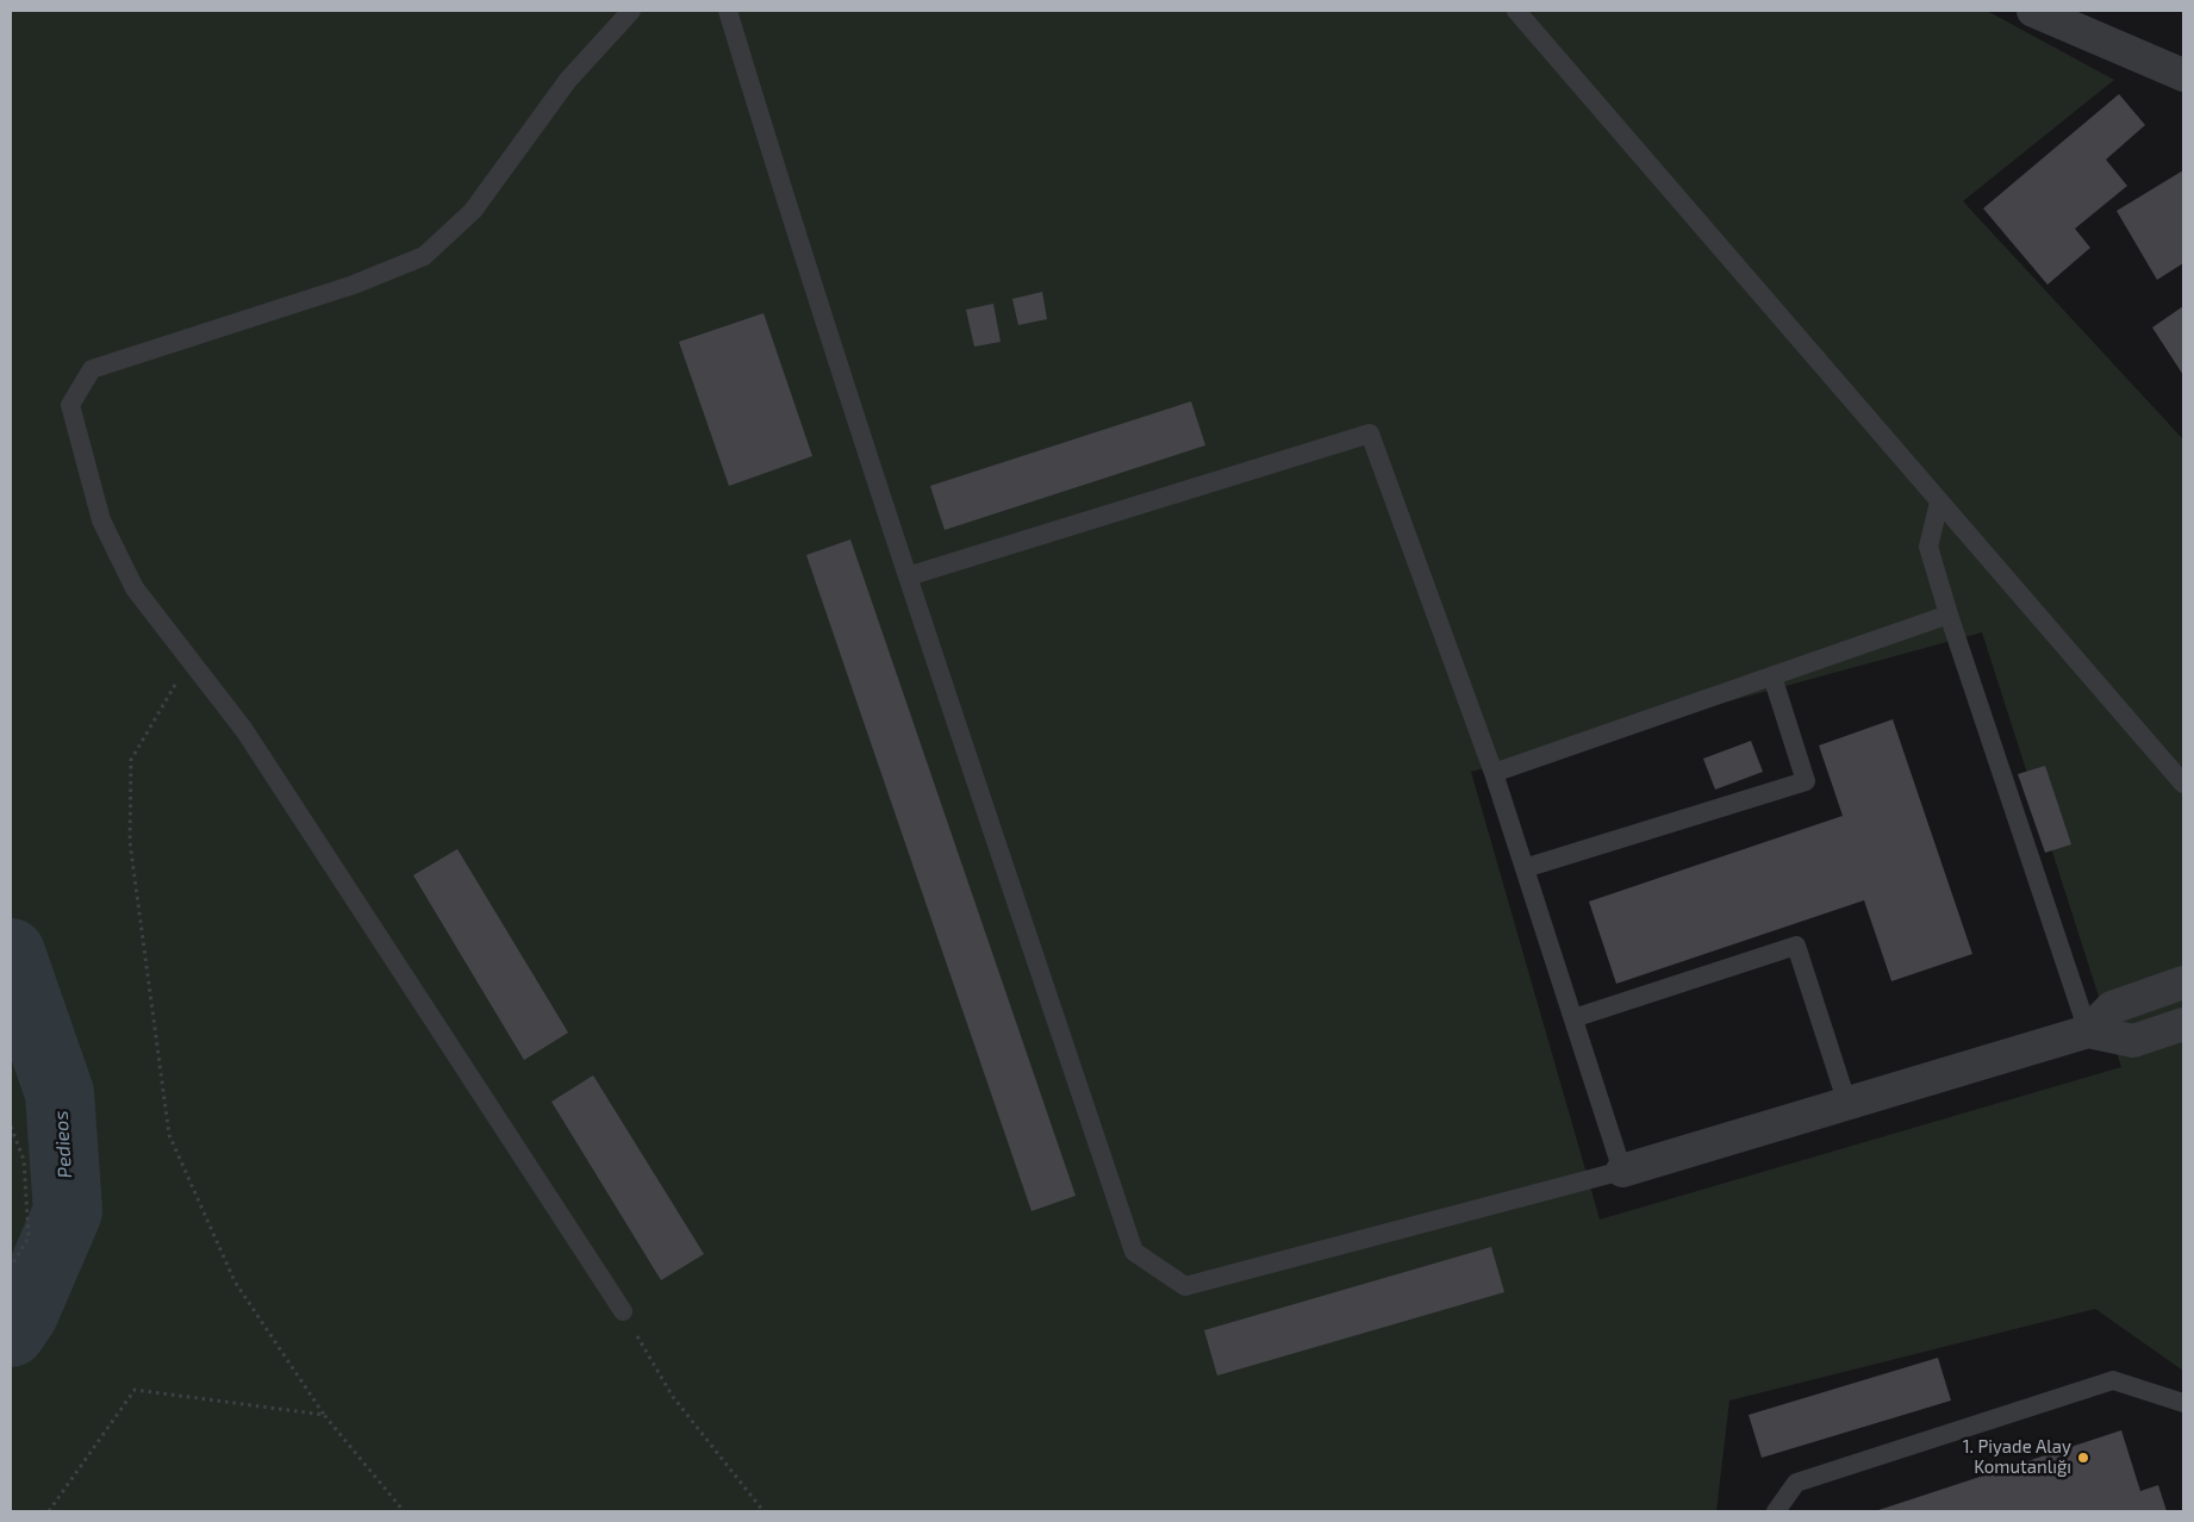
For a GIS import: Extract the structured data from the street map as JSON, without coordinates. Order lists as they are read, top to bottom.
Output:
{
  "water": ["Pedieos"],
  "places": ["1. Piyade Alay Komutanlığı"]
}
